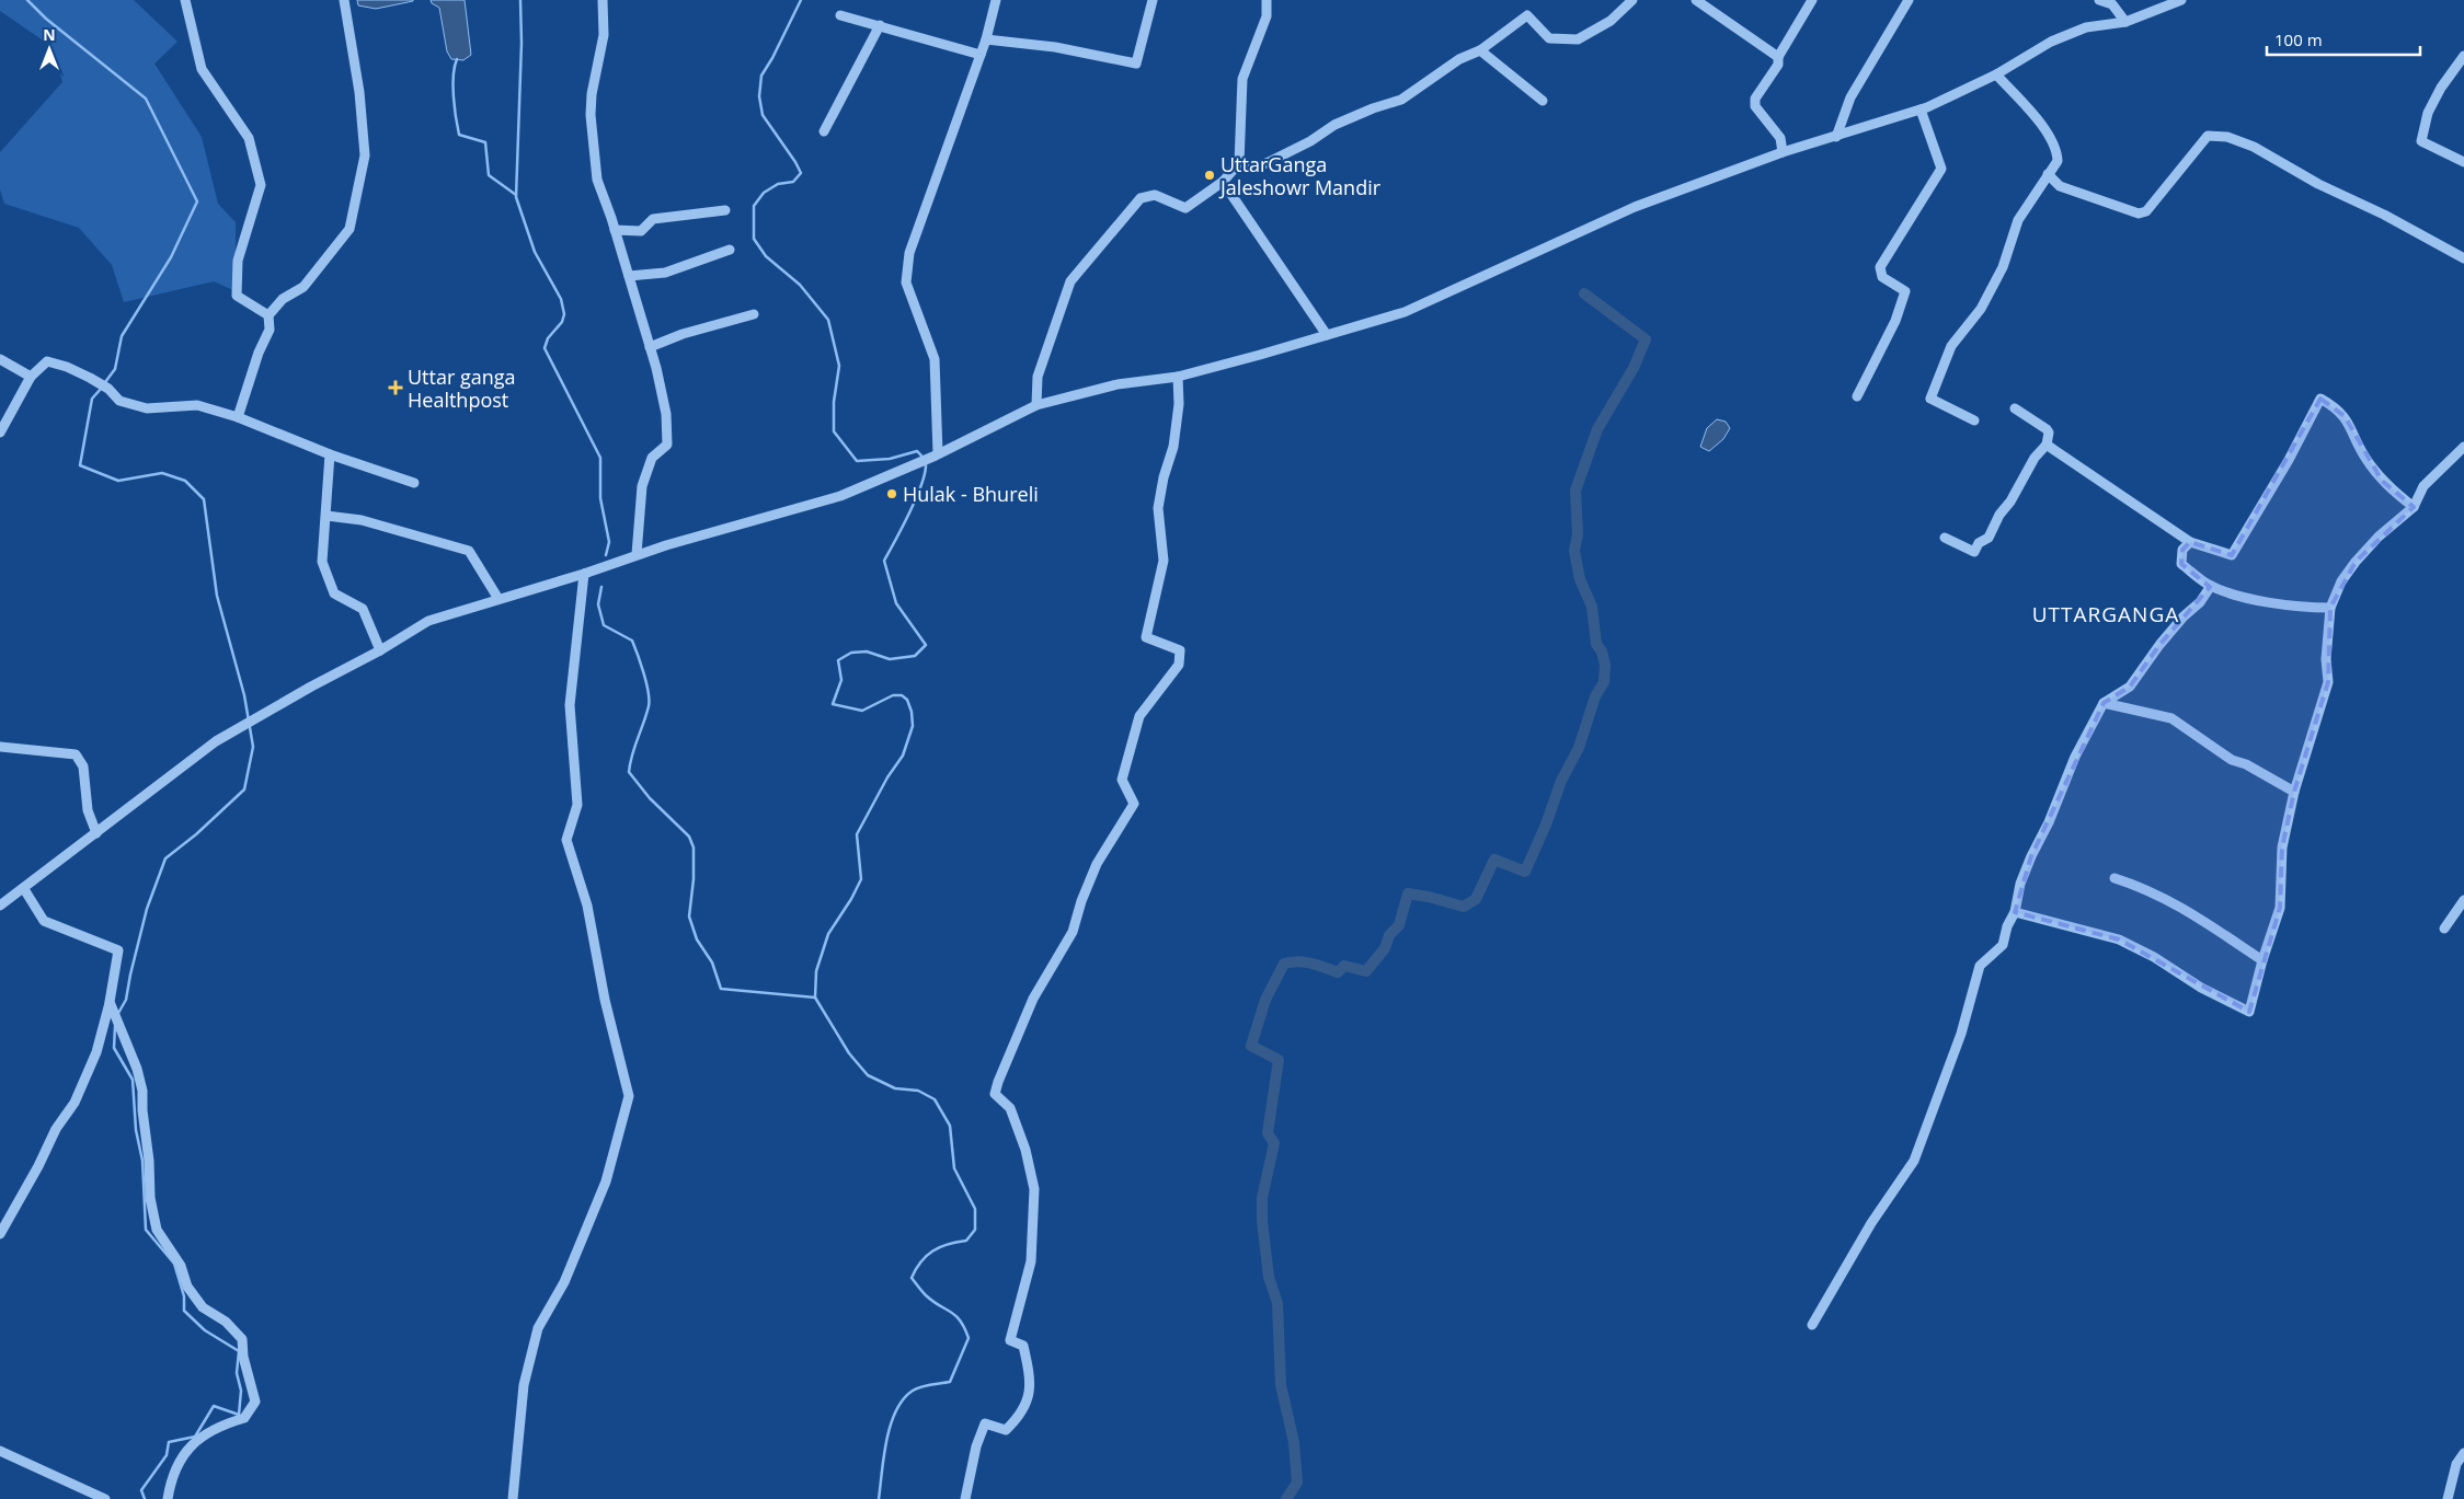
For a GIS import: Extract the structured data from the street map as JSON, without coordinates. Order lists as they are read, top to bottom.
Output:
{
  "districts": ["UTTARGANGA"],
  "places": {
    "other": ["UttarGanga Jaleshowr Mandir", "Hulak - Bhureli"],
    "health": ["Uttar ganga Healthpost"]
  },
  "scale_bar": "100 m",
  "north": "top"
}
